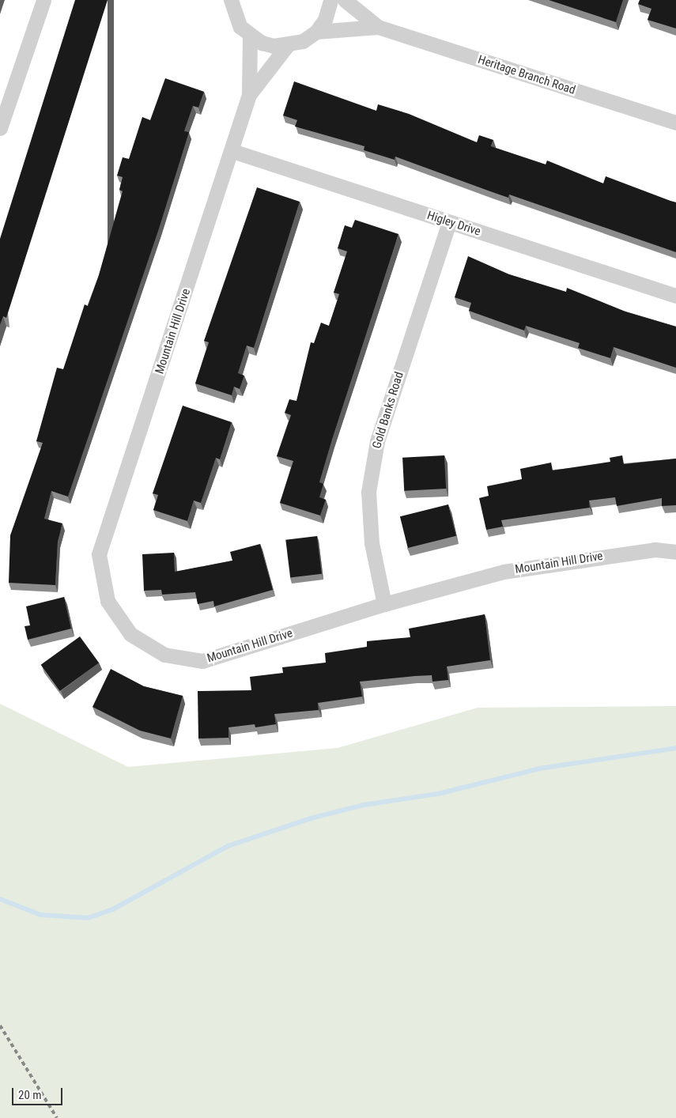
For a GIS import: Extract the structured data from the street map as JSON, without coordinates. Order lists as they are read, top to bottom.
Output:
{
  "streets": {
    "street": [
      "Heritage Branch Road",
      "Higley Drive",
      "Mountain Hill Drive",
      "Gold Banks Road"
    ]
  },
  "crossings": [
    ["Higley Drive", "Mountain Hill Drive"],
    ["Higley Drive", "Gold Banks Road"],
    ["Mountain Hill Drive", "Gold Banks Road"]
  ],
  "scale_bar": "20 m"
}
